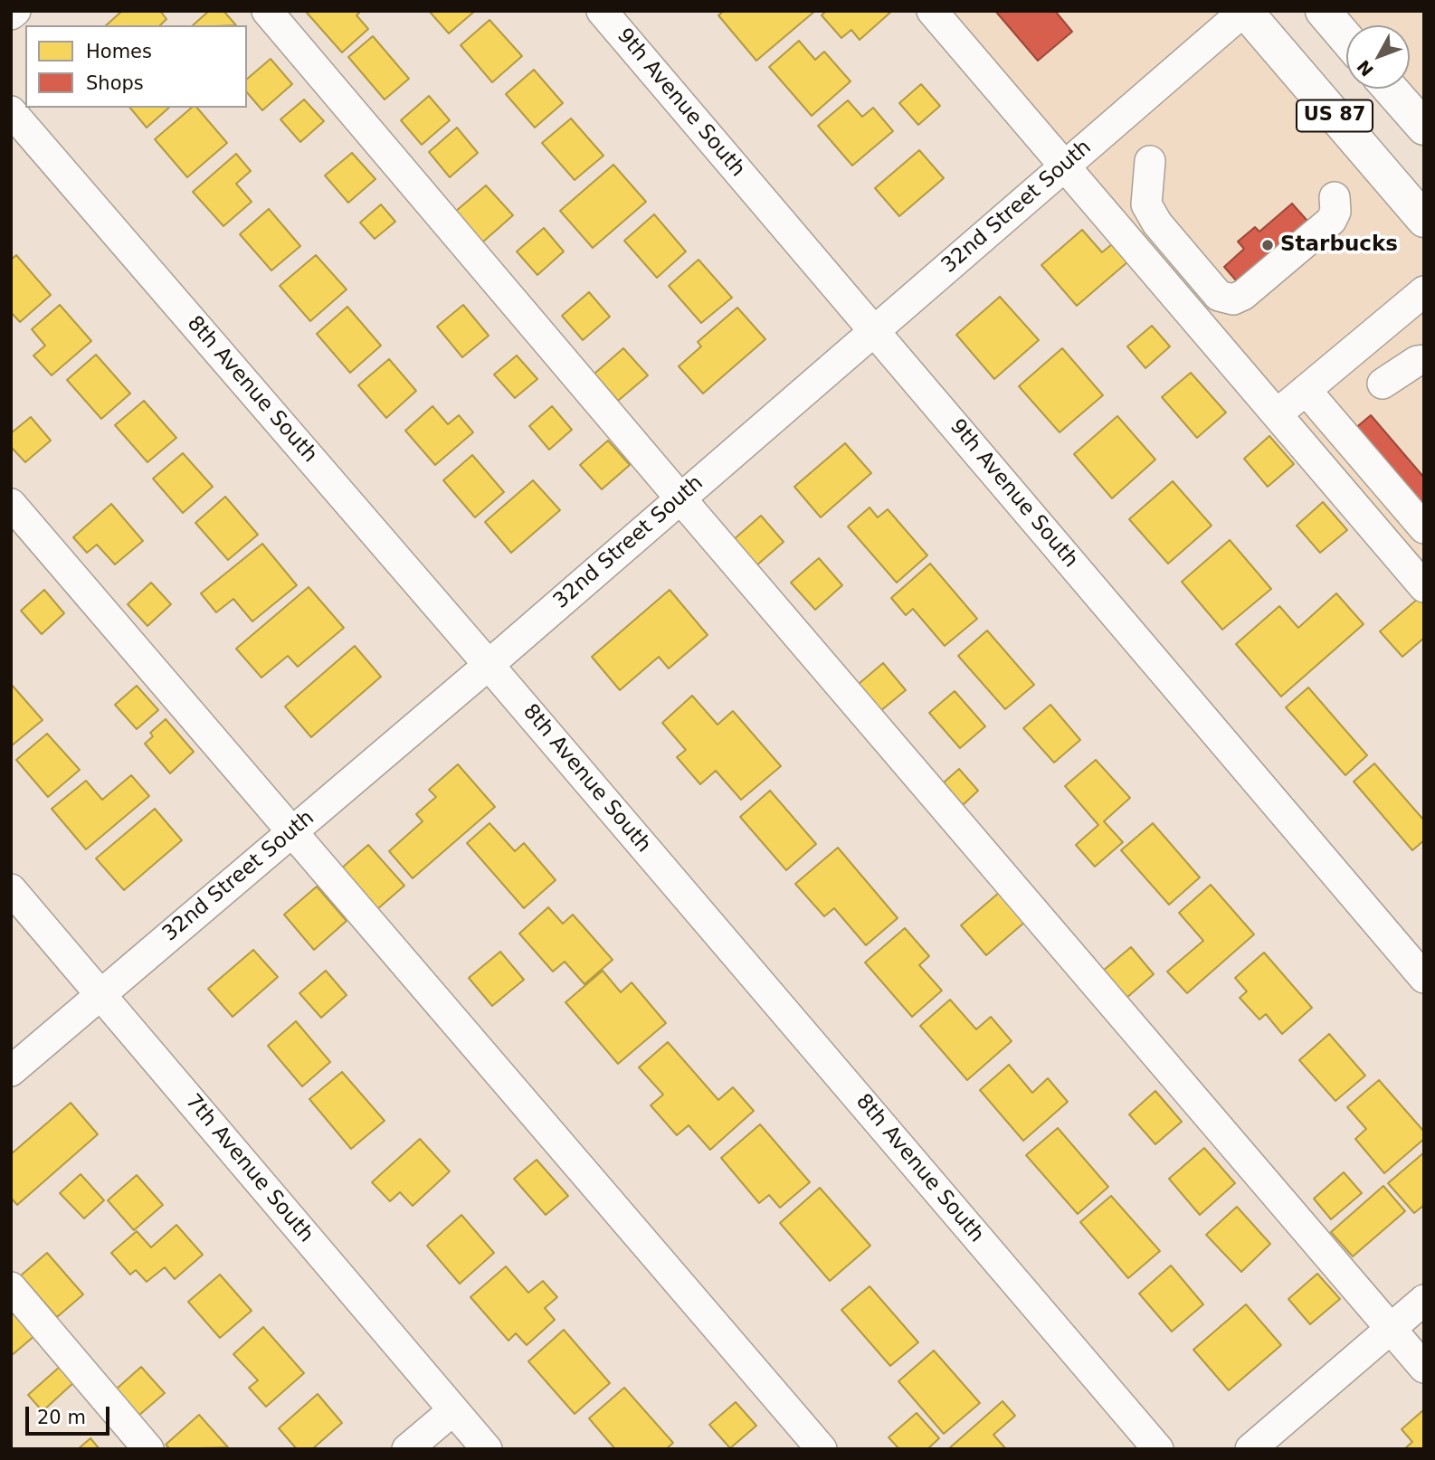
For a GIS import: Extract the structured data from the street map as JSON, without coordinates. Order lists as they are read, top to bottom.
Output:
{
  "streets": {
    "highway": ["US 87"],
    "street": [
      "9th Avenue South",
      "32nd Street South",
      "8th Avenue South",
      "7th Avenue South"
    ]
  },
  "crossings": [
    ["9th Avenue South", "32nd Street South"],
    ["US 87", "32nd Street South"],
    ["32nd Street South", "8th Avenue South"],
    ["32nd Street South", "7th Avenue South"]
  ],
  "places": ["Starbucks"],
  "legend": ["Homes", "Shops"],
  "scale_bar": "20 m",
  "north": "bottom left"
}
